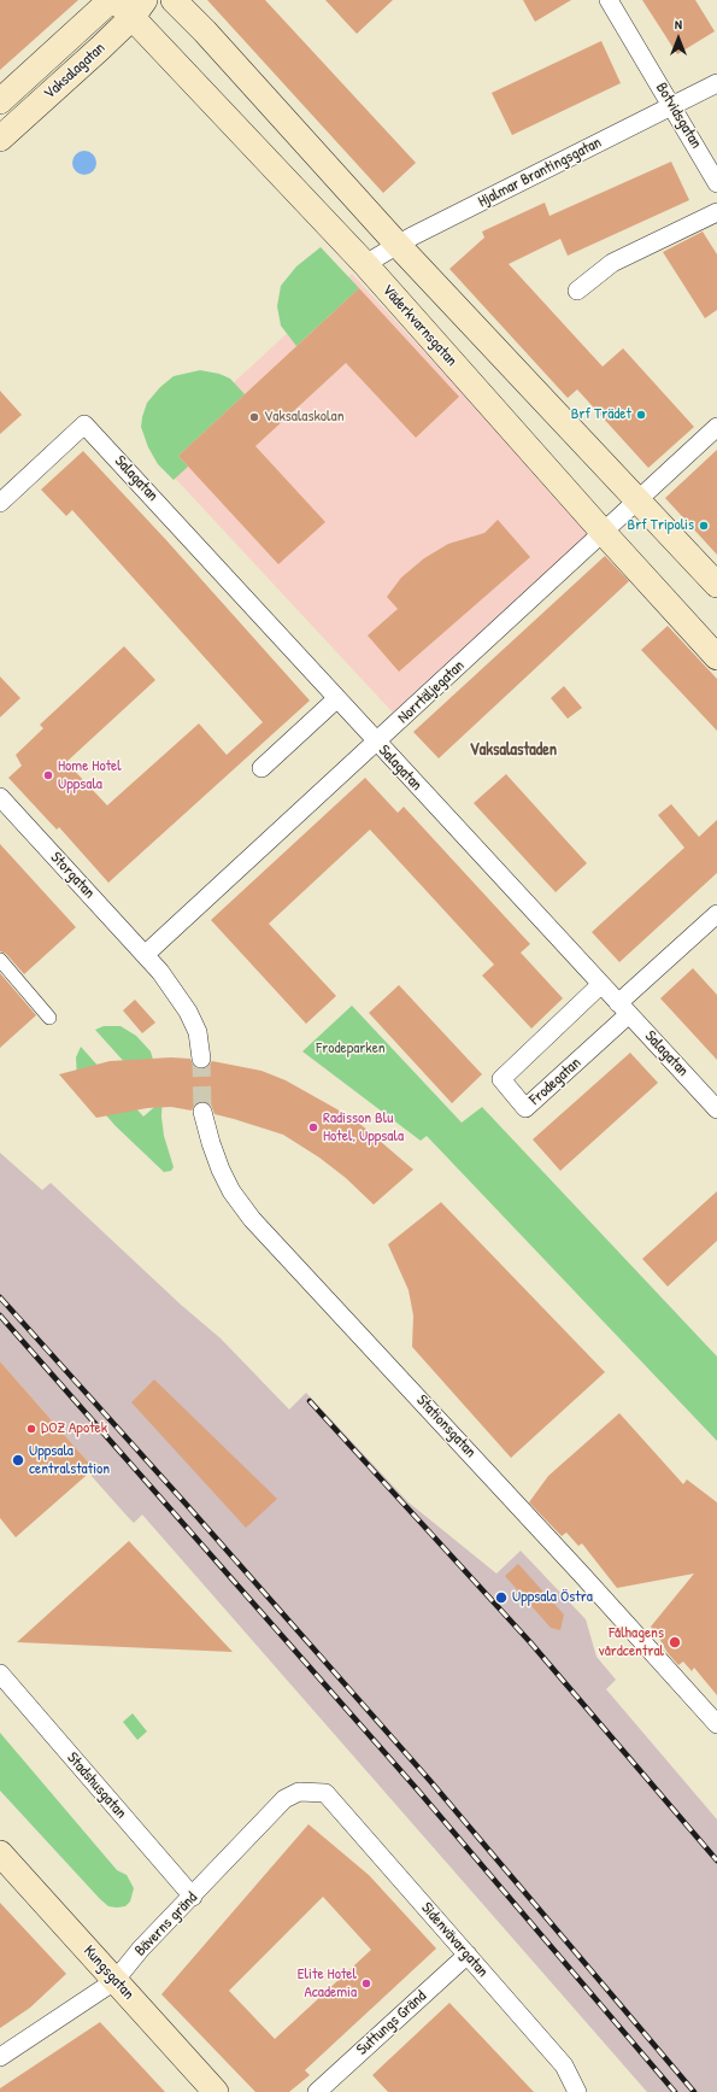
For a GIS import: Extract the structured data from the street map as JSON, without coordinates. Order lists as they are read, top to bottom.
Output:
{
  "streets": {
    "main road": ["Vaksalagatan", "Väderkvarnsgatan", "Kungsgatan"],
    "street": [
      "Botvidsgatan",
      "Hjalmar Brantingsgatan",
      "Salagatan",
      "Norrtäljegatan",
      "Storgatan",
      "Frodegatan",
      "Stationsgatan",
      "Stadshusgatan",
      "Bäverns gränd",
      "Sidenvävargatan",
      "Suttungs Gränd"
    ]
  },
  "crossings": [
    ["Vaksalagatan", "Väderkvarnsgatan"],
    ["Botvidsgatan", "Hjalmar Brantingsgatan"],
    ["Hjalmar Brantingsgatan", "Väderkvarnsgatan"],
    ["Väderkvarnsgatan", "Norrtäljegatan"],
    ["Salagatan", "Norrtäljegatan"],
    ["Salagatan", "Frodegatan"],
    ["Norrtäljegatan", "Storgatan"],
    ["Stadshusgatan", "Bäverns gränd"],
    ["Bäverns gränd", "Sidenvävargatan"],
    ["Bäverns gränd", "Kungsgatan"],
    ["Sidenvävargatan", "Suttungs Gränd"]
  ],
  "districts": ["Vaksalastaden"],
  "parks": ["Frodeparken"],
  "places": [
    "Brf Trädet",
    "Vaksalaskolan",
    "Brf Tripolis",
    "Home Hotel Uppsala",
    "Radisson Blu Hotel, Uppsala",
    "DOZ Apotek",
    "Uppsala centralstation",
    "Uppsala Östra",
    "Fålhagens vårdcentral",
    "Elite Hotel Academia"
  ],
  "north": "top"
}
